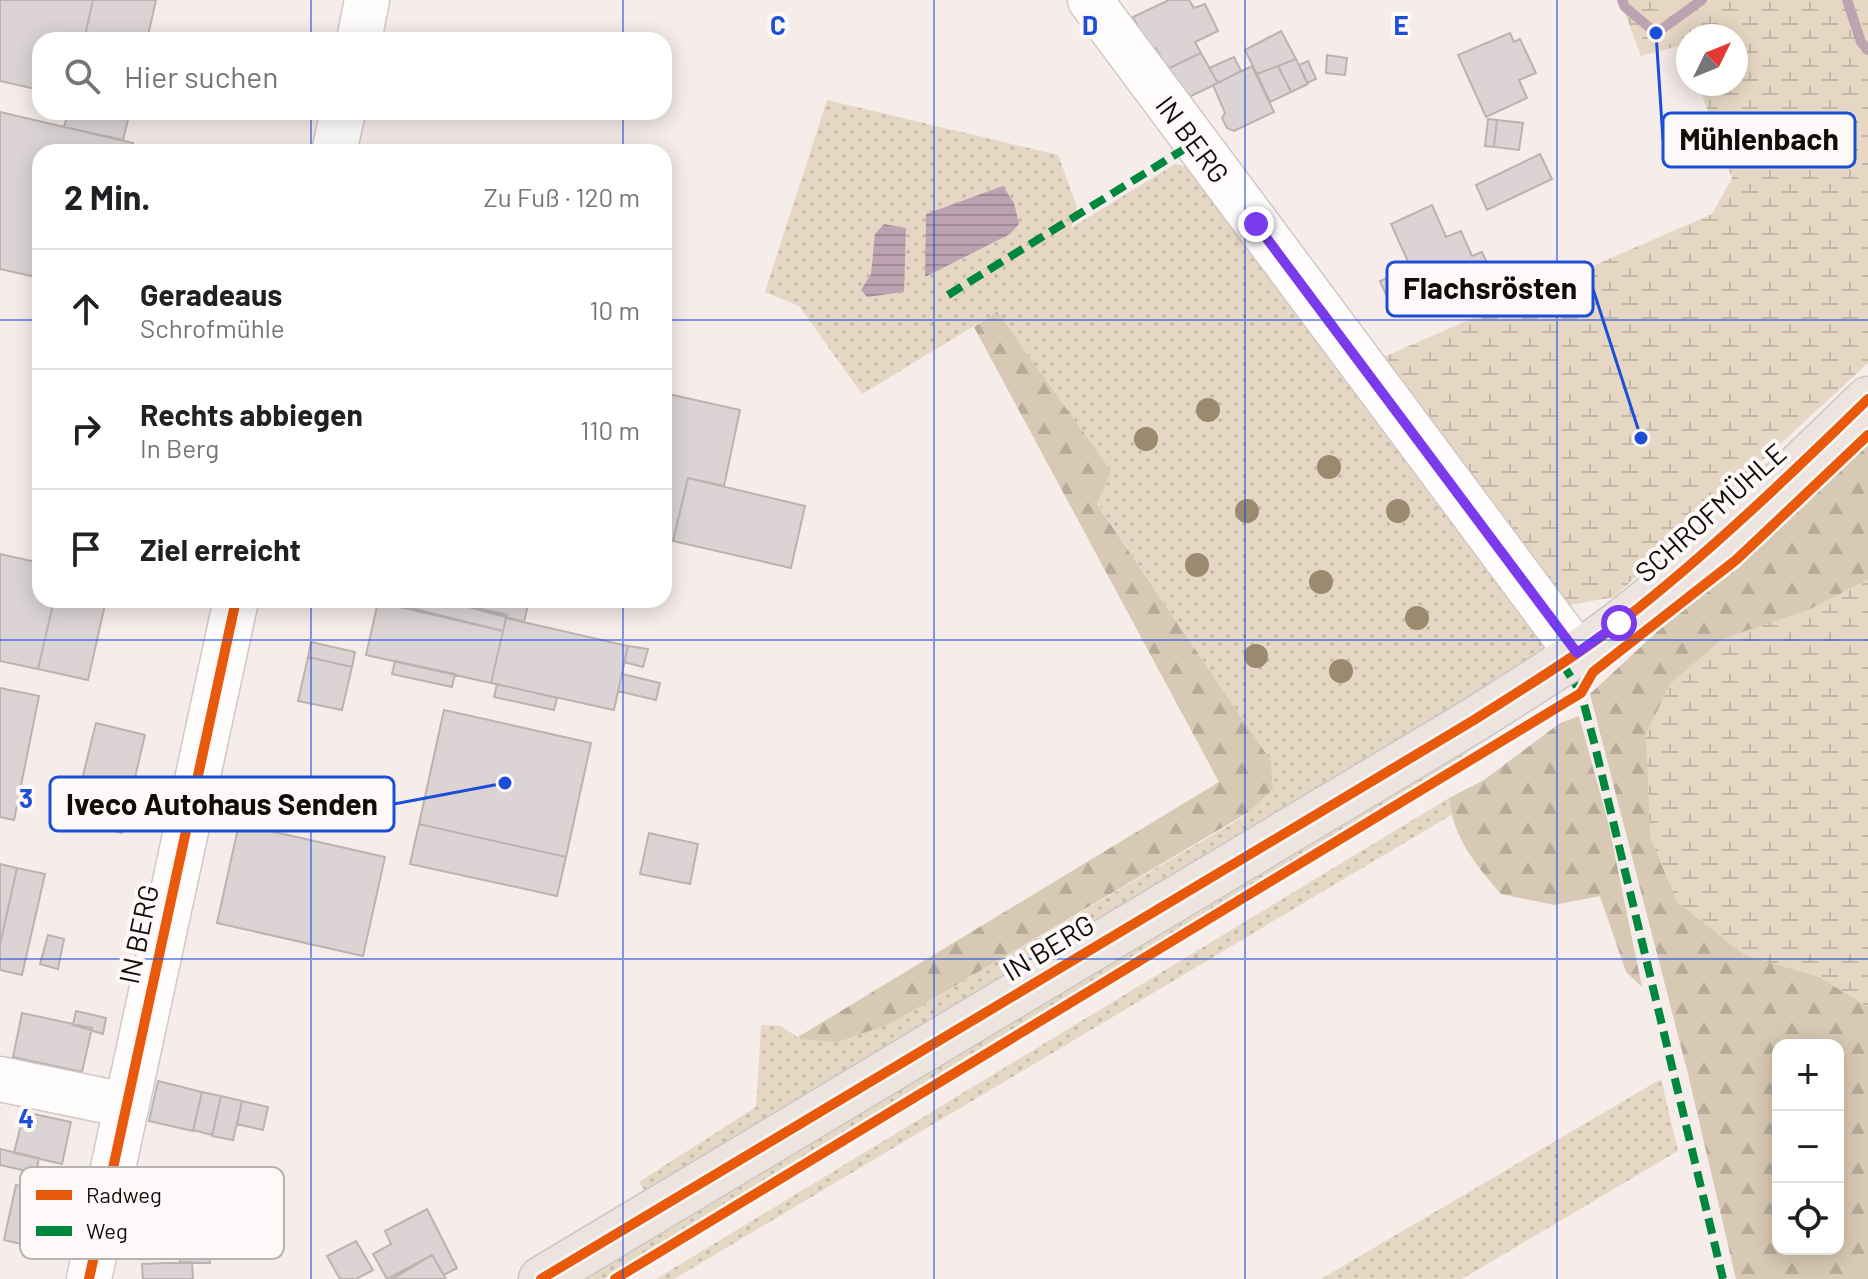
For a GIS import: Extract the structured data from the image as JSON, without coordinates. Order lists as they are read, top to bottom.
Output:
{
  "streets": {
    "main road": ["IN BERG", "SCHROFMÜHLE"]
  },
  "crossings": [
    ["IN BERG", "SCHROFMÜHLE"]
  ],
  "places": ["Mühlenbach", "Flachsrösten", "Iveco Autohaus Senden"],
  "legend": ["Radweg", "Weg"],
  "north": "top right",
  "page": {
    "search": "Hier suchen",
    "heading": ["2 Min.", "Zu Fuß · 120 m"],
    "list": [
      ["Geradeaus", "Schrofmühle", "10 m"],
      ["Rechts abbiegen", "In Berg", "110 m"],
      "Ziel erreicht"
    ],
    "map_buttons": ["+", "−"]
  },
  "grid": {
    "columns": ["C", "D", "E"],
    "rows": ["3", "4"]
  }
}
